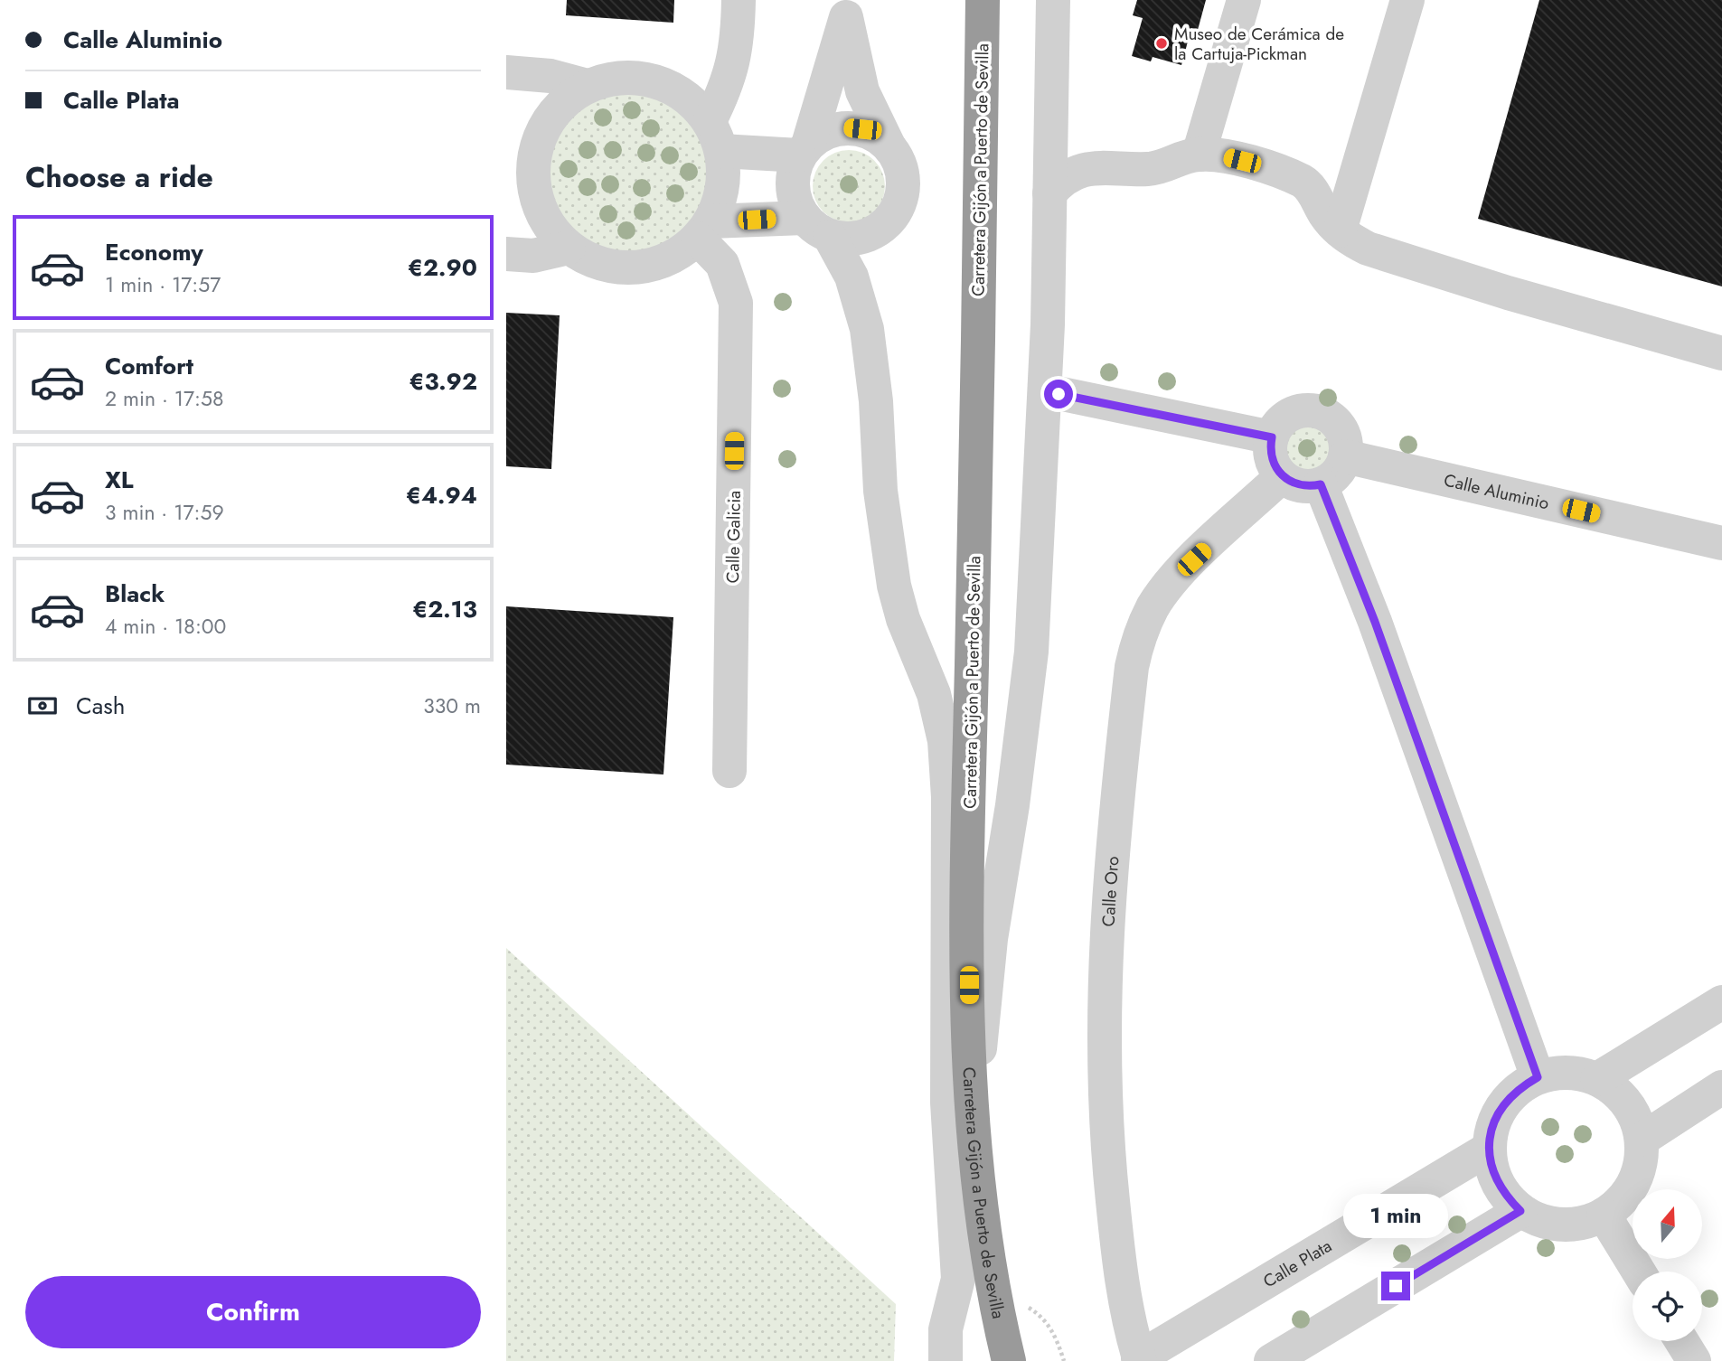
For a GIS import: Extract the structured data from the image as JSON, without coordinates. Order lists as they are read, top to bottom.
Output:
{
  "streets": {
    "highway": ["Carretera Gijón a Puerto de Sevilla"],
    "street": [
      "Calle Aluminio",
      "Calle Galicia",
      "Calle Oro",
      "Calle Plata"
    ]
  },
  "crossings": [
    ["Calle Aluminio", "Calle Oro"],
    ["Calle Oro", "Calle Plata"]
  ],
  "places": ["Museo de Cerámica de la Cartuja-Pickman"],
  "north": "top",
  "page": {
    "banner": ["Calle Aluminio", "Calle Plata"],
    "heading": "Choose a ride",
    "list": [
      {
        "name": "Economy",
        "note": "1 min · 17:57",
        "value": "€2.90"
      },
      {
        "name": "Comfort",
        "note": "2 min · 17:58",
        "value": "€3.92"
      },
      {
        "name": "XL",
        "note": "3 min · 17:59",
        "value": "€4.94"
      },
      {
        "name": "Black",
        "note": "4 min · 18:00",
        "value": "€2.13"
      }
    ],
    "pay": ["Cash", "330 m"],
    "bubble": "1 min",
    "buttons": "Confirm"
  }
}
